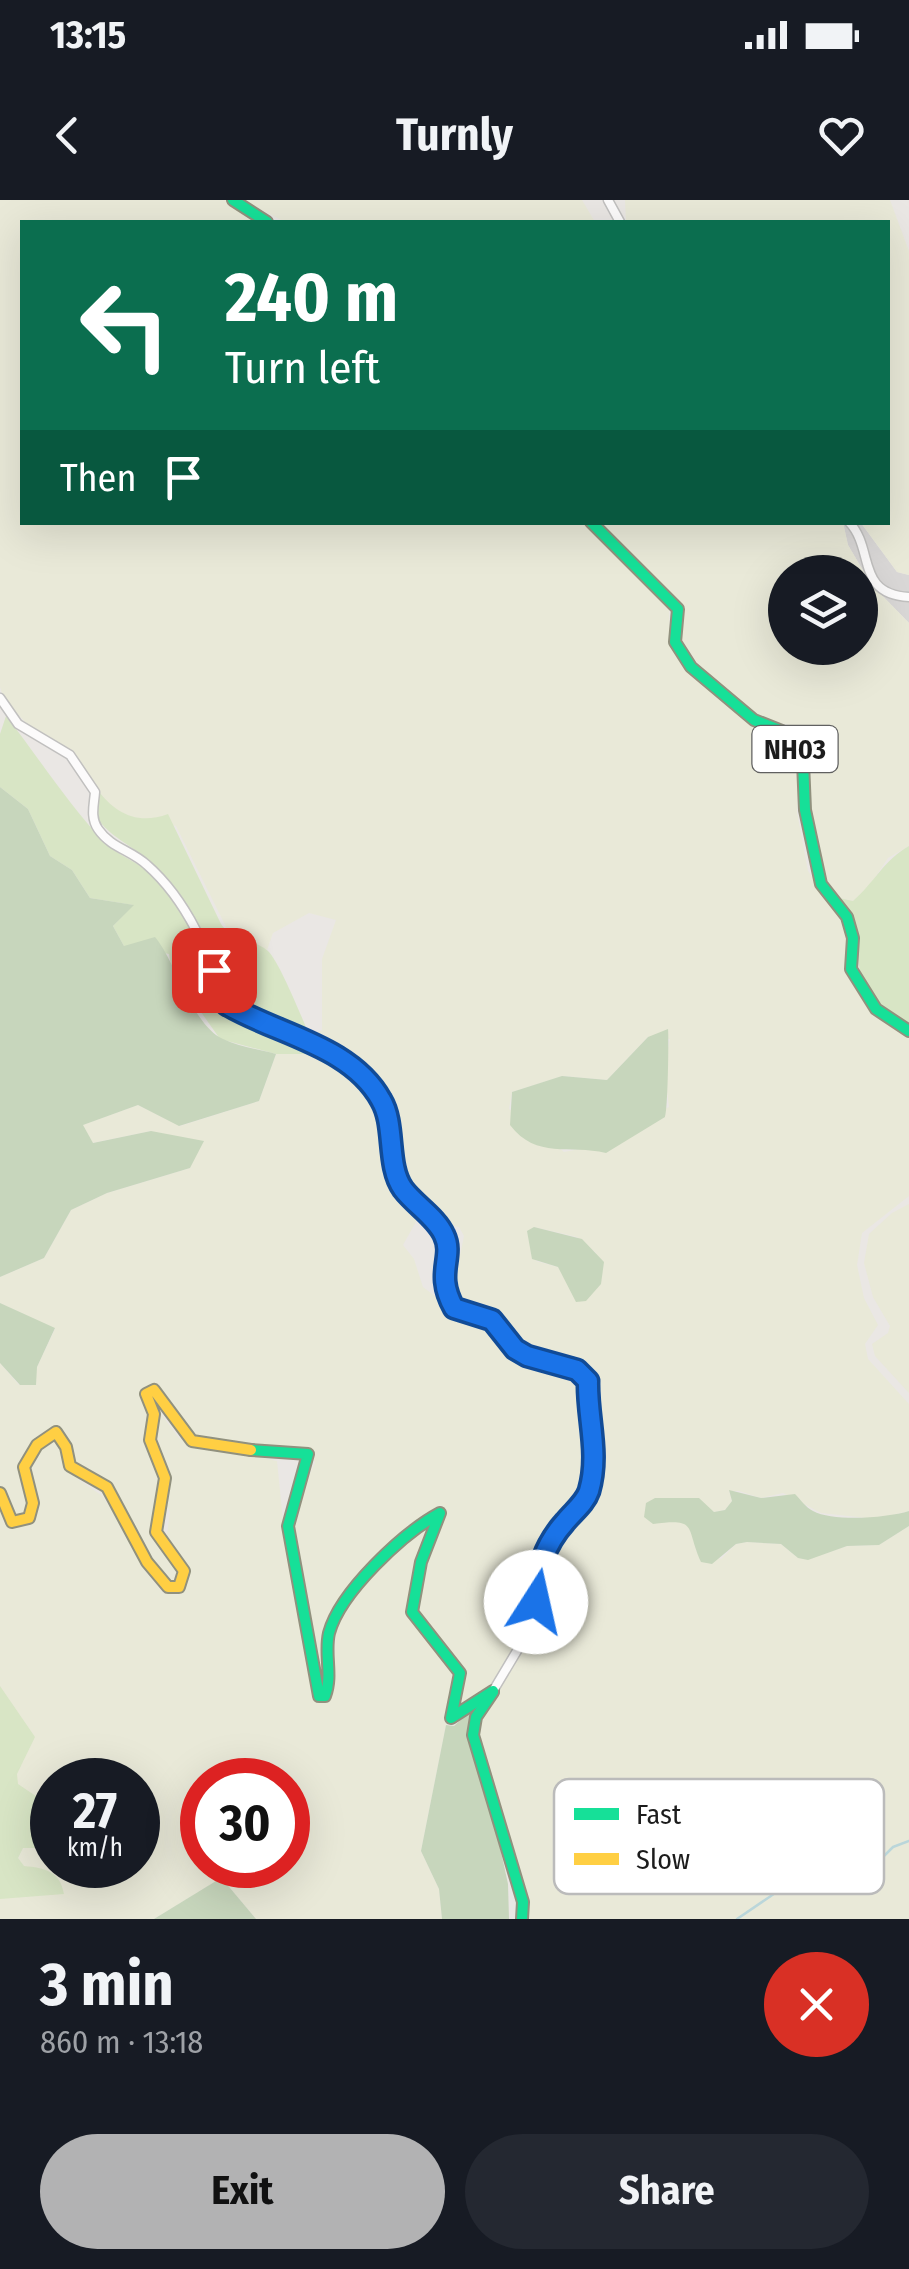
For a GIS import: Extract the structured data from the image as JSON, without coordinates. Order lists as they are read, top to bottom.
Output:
{
  "streets": {
    "street": ["NH03"]
  },
  "legend": ["Fast", "Slow"],
  "page": {
    "status": "13:15",
    "header": "Turnly",
    "turn": ["240 m", "Turn left"],
    "then": "Then",
    "speed": "27 km/h",
    "limit": "30",
    "heading": ["3 min", "860 m · 13:18"],
    "buttons": ["Exit", "Share"]
  }
}
